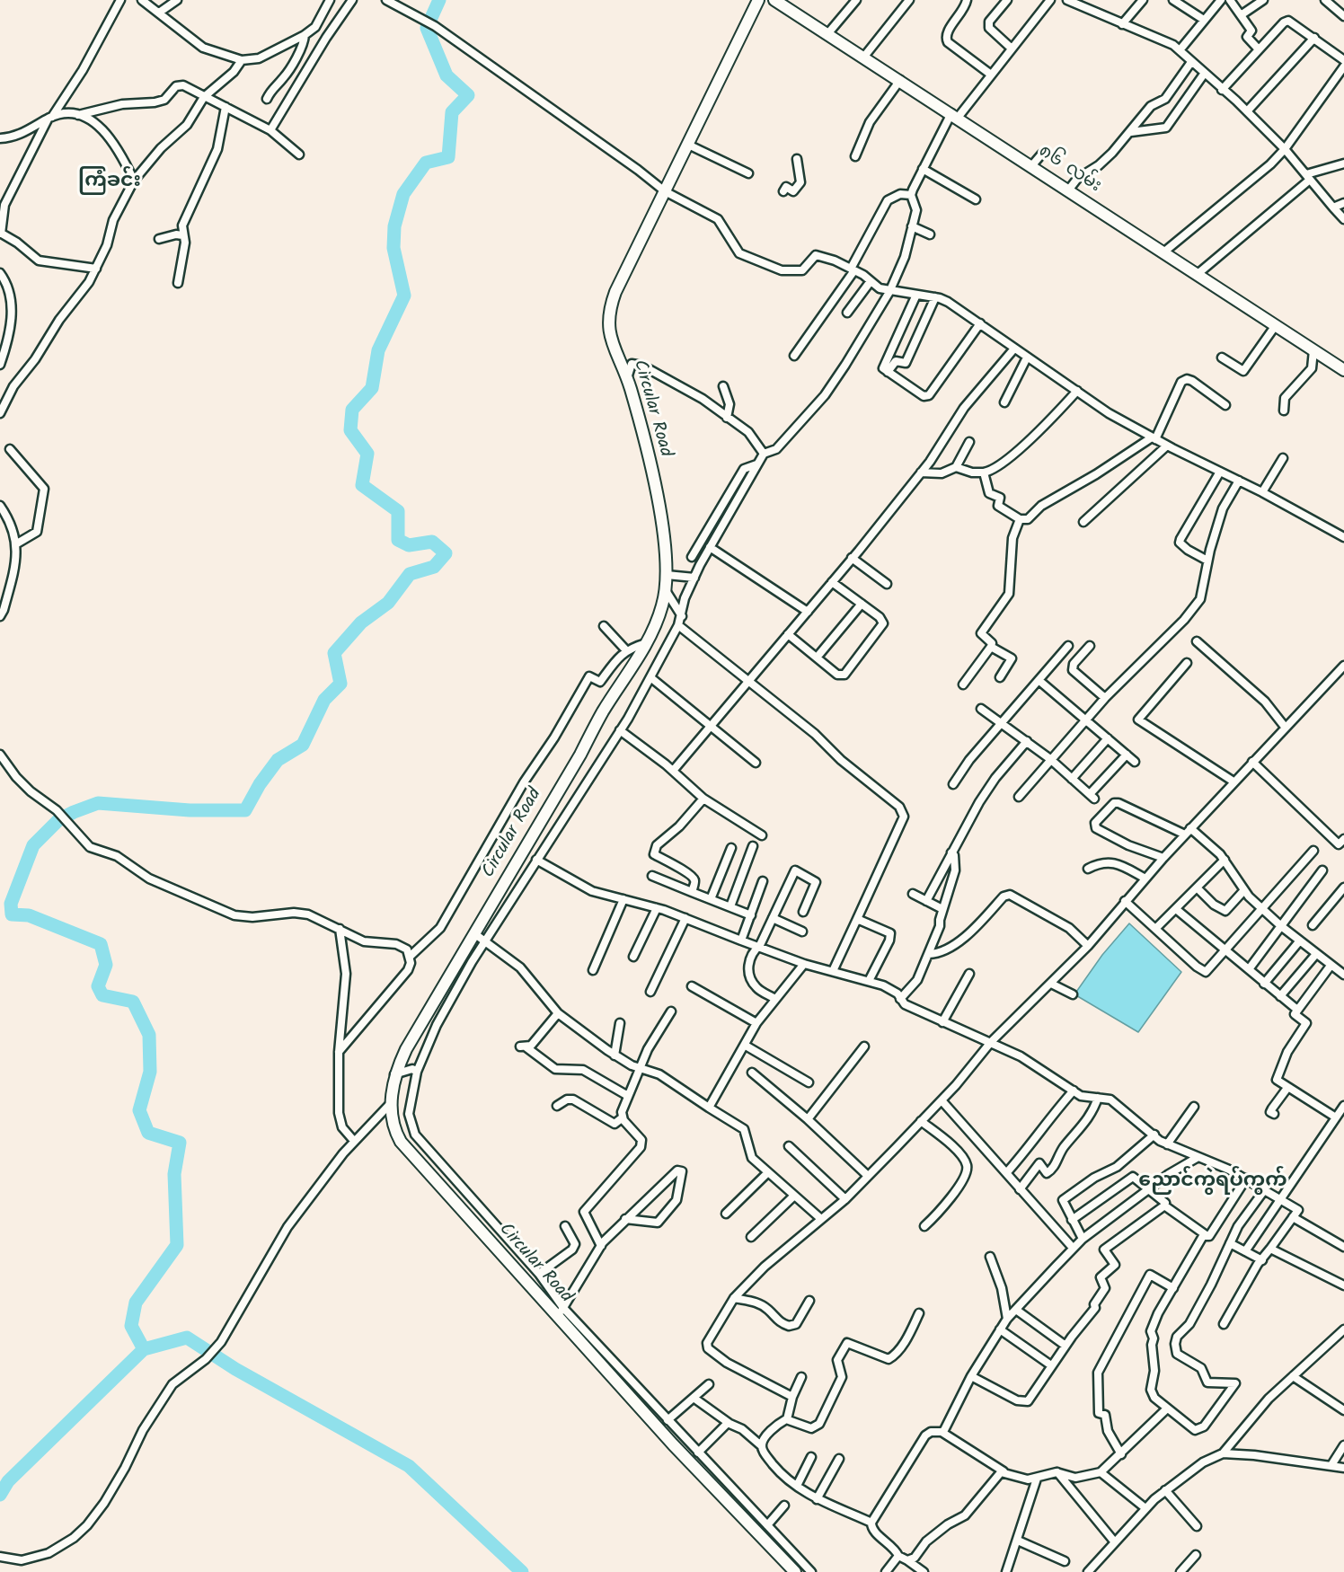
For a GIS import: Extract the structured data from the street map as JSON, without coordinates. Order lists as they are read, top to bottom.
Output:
{
  "streets": {
    "main road": ["၈၆ လမ်း", "Circular Road"]
  },
  "districts": ["ကြံခင်း", "ညောင်ကွဲရပ်ကွက်"]
}
